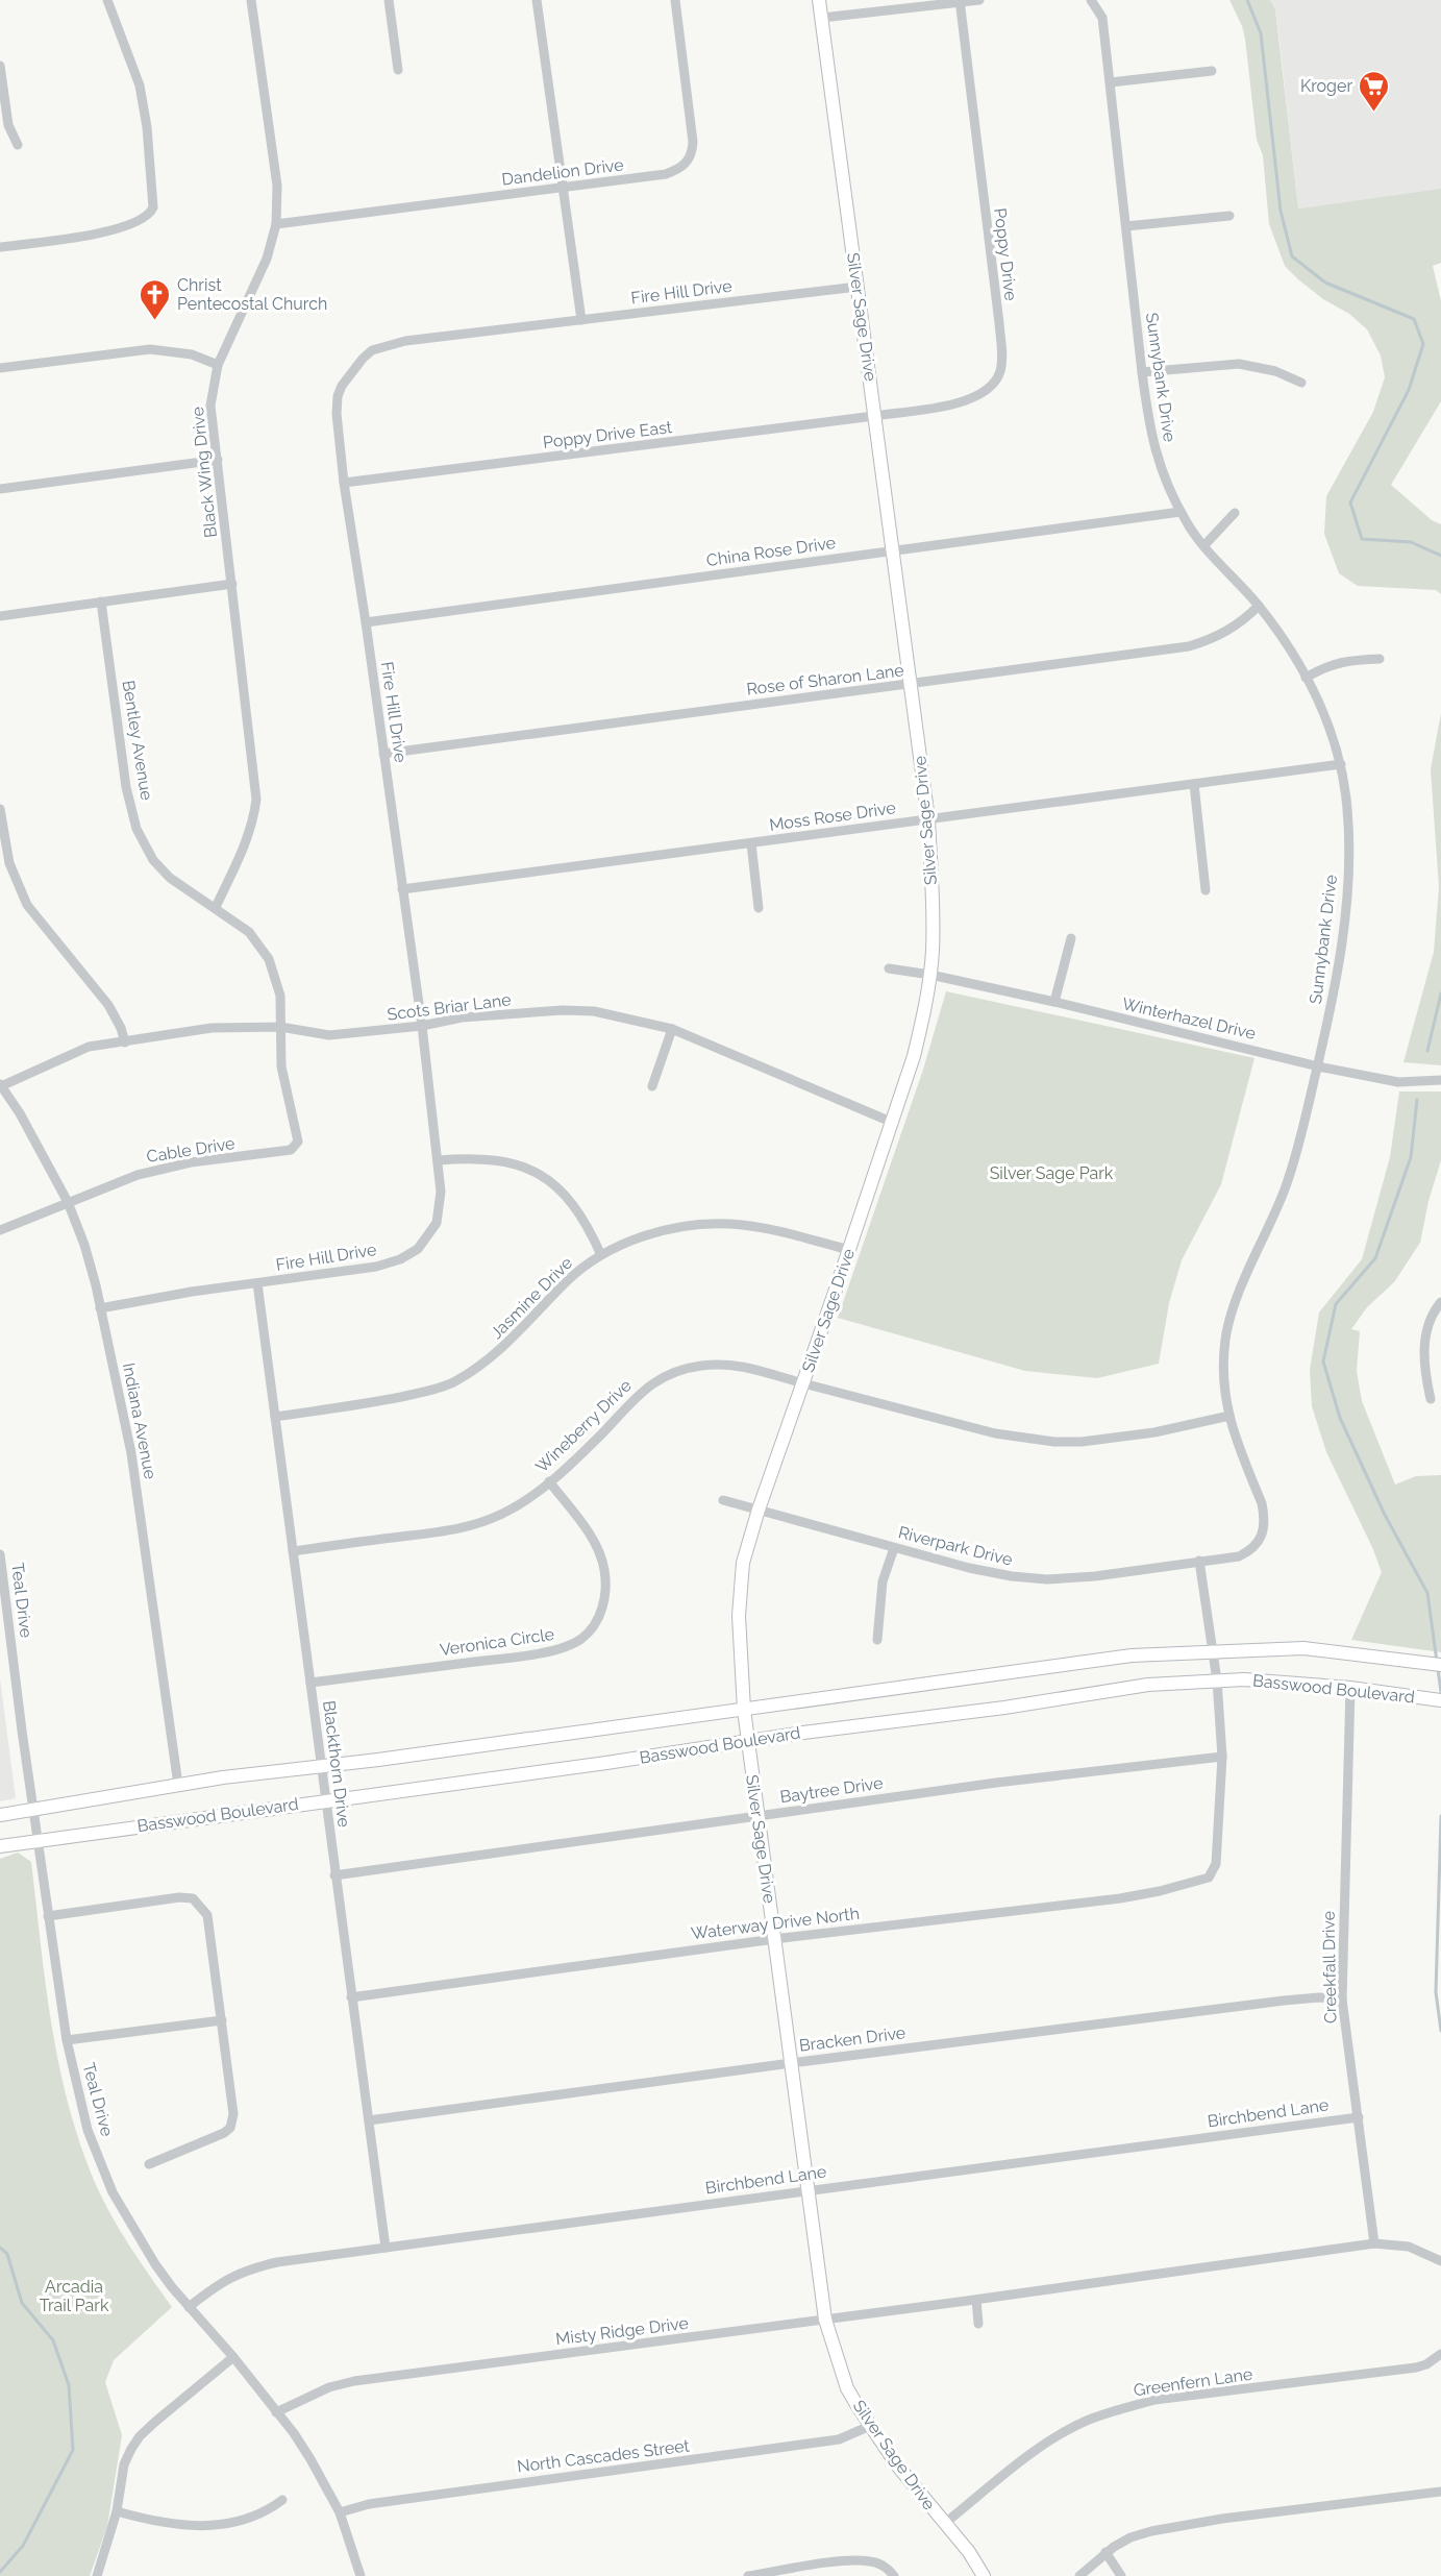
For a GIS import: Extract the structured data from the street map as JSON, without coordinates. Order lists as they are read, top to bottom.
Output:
{
  "streets": {
    "main road": ["Silver Sage Drive", "Basswood Boulevard"],
    "street": [
      "Dandelion Drive",
      "Poppy Drive",
      "Fire Hill Drive",
      "Sunnybank Drive",
      "Poppy Drive East",
      "Black Wing Drive",
      "China Rose Drive",
      "Rose of Sharon Lane",
      "Bentley Avenue",
      "Moss Rose Drive",
      "Scots Briar Lane",
      "Winterhazel Drive",
      "Cable Drive",
      "Jasmine Drive",
      "Indiana Avenue",
      "Wineberry Drive",
      "Riverpark Drive",
      "Teal Drive",
      "Veronica Circle",
      "Blackthorn Drive",
      "Baytree Drive",
      "Waterway Drive North",
      "Creekfall Drive",
      "Bracken Drive",
      "Birchbend Lane",
      "Misty Ridge Drive",
      "Greenfern Lane",
      "North Cascades Street"
    ]
  },
  "crossings": [
    ["Dandelion Drive", "Black Wing Drive"],
    ["Poppy Drive", "Silver Sage Drive"],
    ["Poppy Drive", "Poppy Drive East"],
    ["Fire Hill Drive", "Silver Sage Drive"],
    ["Fire Hill Drive", "Poppy Drive East"],
    ["Fire Hill Drive", "China Rose Drive"],
    ["Fire Hill Drive", "Rose of Sharon Lane"],
    ["Fire Hill Drive", "Moss Rose Drive"],
    ["Fire Hill Drive", "Scots Briar Lane"],
    ["Fire Hill Drive", "Indiana Avenue"],
    ["Fire Hill Drive", "Blackthorn Drive"],
    ["Silver Sage Drive", "Poppy Drive East"],
    ["Silver Sage Drive", "China Rose Drive"],
    ["Silver Sage Drive", "Rose of Sharon Lane"],
    ["Silver Sage Drive", "Moss Rose Drive"],
    ["Silver Sage Drive", "Scots Briar Lane"],
    ["Silver Sage Drive", "Winterhazel Drive"],
    ["Silver Sage Drive", "Jasmine Drive"],
    ["Silver Sage Drive", "Wineberry Drive"],
    ["Silver Sage Drive", "Riverpark Drive"],
    ["Silver Sage Drive", "Basswood Boulevard"],
    ["Silver Sage Drive", "Baytree Drive"],
    ["Silver Sage Drive", "Waterway Drive North"],
    ["Silver Sage Drive", "Bracken Drive"],
    ["Silver Sage Drive", "Birchbend Lane"],
    ["Silver Sage Drive", "Misty Ridge Drive"],
    ["Silver Sage Drive", "Greenfern Lane"],
    ["Silver Sage Drive", "North Cascades Street"],
    ["Sunnybank Drive", "China Rose Drive"],
    ["Sunnybank Drive", "Rose of Sharon Lane"],
    ["Sunnybank Drive", "Moss Rose Drive"],
    ["Sunnybank Drive", "Winterhazel Drive"],
    ["Sunnybank Drive", "Wineberry Drive"],
    ["Sunnybank Drive", "Riverpark Drive"],
    ["Black Wing Drive", "Bentley Avenue"],
    ["Bentley Avenue", "Scots Briar Lane"],
    ["Bentley Avenue", "Cable Drive"],
    ["Scots Briar Lane", "Indiana Avenue"],
    ["Cable Drive", "Indiana Avenue"],
    ["Jasmine Drive", "Blackthorn Drive"],
    ["Indiana Avenue", "Basswood Boulevard"],
    ["Wineberry Drive", "Veronica Circle"],
    ["Wineberry Drive", "Blackthorn Drive"],
    ["Teal Drive", "Basswood Boulevard"],
    ["Teal Drive", "Birchbend Lane"],
    ["Teal Drive", "Misty Ridge Drive"],
    ["Teal Drive", "North Cascades Street"],
    ["Veronica Circle", "Blackthorn Drive"],
    ["Basswood Boulevard", "Blackthorn Drive"],
    ["Basswood Boulevard", "Creekfall Drive"],
    ["Blackthorn Drive", "Baytree Drive"],
    ["Blackthorn Drive", "Waterway Drive North"],
    ["Blackthorn Drive", "Bracken Drive"],
    ["Blackthorn Drive", "Birchbend Lane"],
    ["Baytree Drive", "Waterway Drive North"],
    ["Creekfall Drive", "Bracken Drive"],
    ["Creekfall Drive", "Birchbend Lane"],
    ["Creekfall Drive", "Misty Ridge Drive"]
  ],
  "parks": ["Silver Sage Park", "Arcadia Trail Park"],
  "places": {
    "supermarket": ["Kroger"],
    "church": ["Christ Pentecostal Church"]
  }
}
